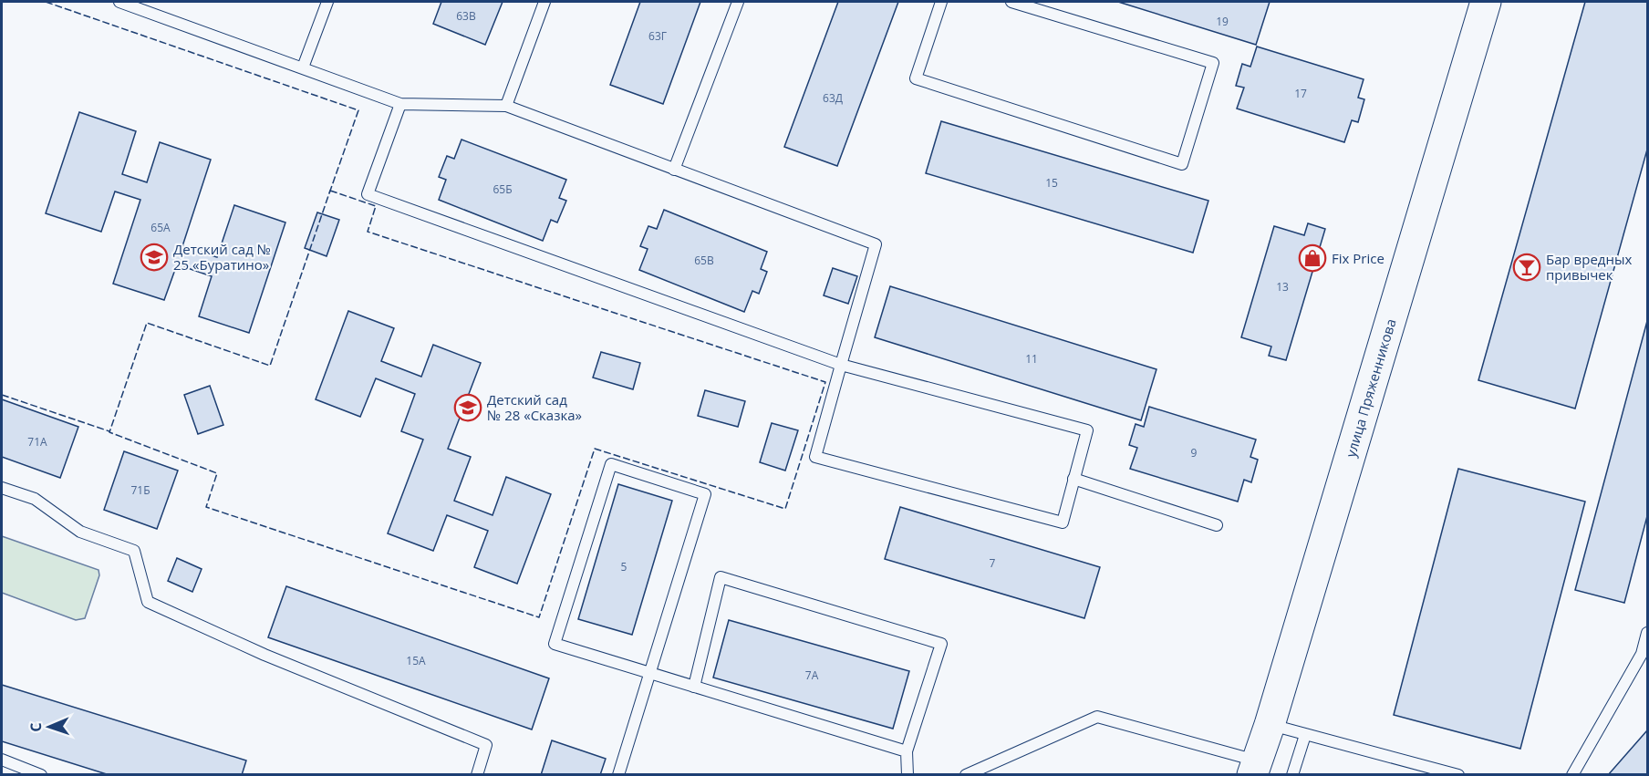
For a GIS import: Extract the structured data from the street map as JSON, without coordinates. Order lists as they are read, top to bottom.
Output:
{
  "streets": {
    "main road": ["улица Пряженникова"]
  },
  "places": {
    "school or university": ["Детский сад № 25 «Буратино»", "Детский сад № 28 «Сказка»"],
    "shop": ["Fix Price"],
    "bar": ["Бар вредных привычек"]
  },
  "house_numbers": [
    "63В",
    "19",
    "63Г",
    "17",
    "63Д",
    "15",
    "65Б",
    "65А",
    "65В",
    "13",
    "11",
    "71А",
    "9",
    "71Б",
    "7",
    "5",
    "15А",
    "7А"
  ],
  "north": "left"
}
